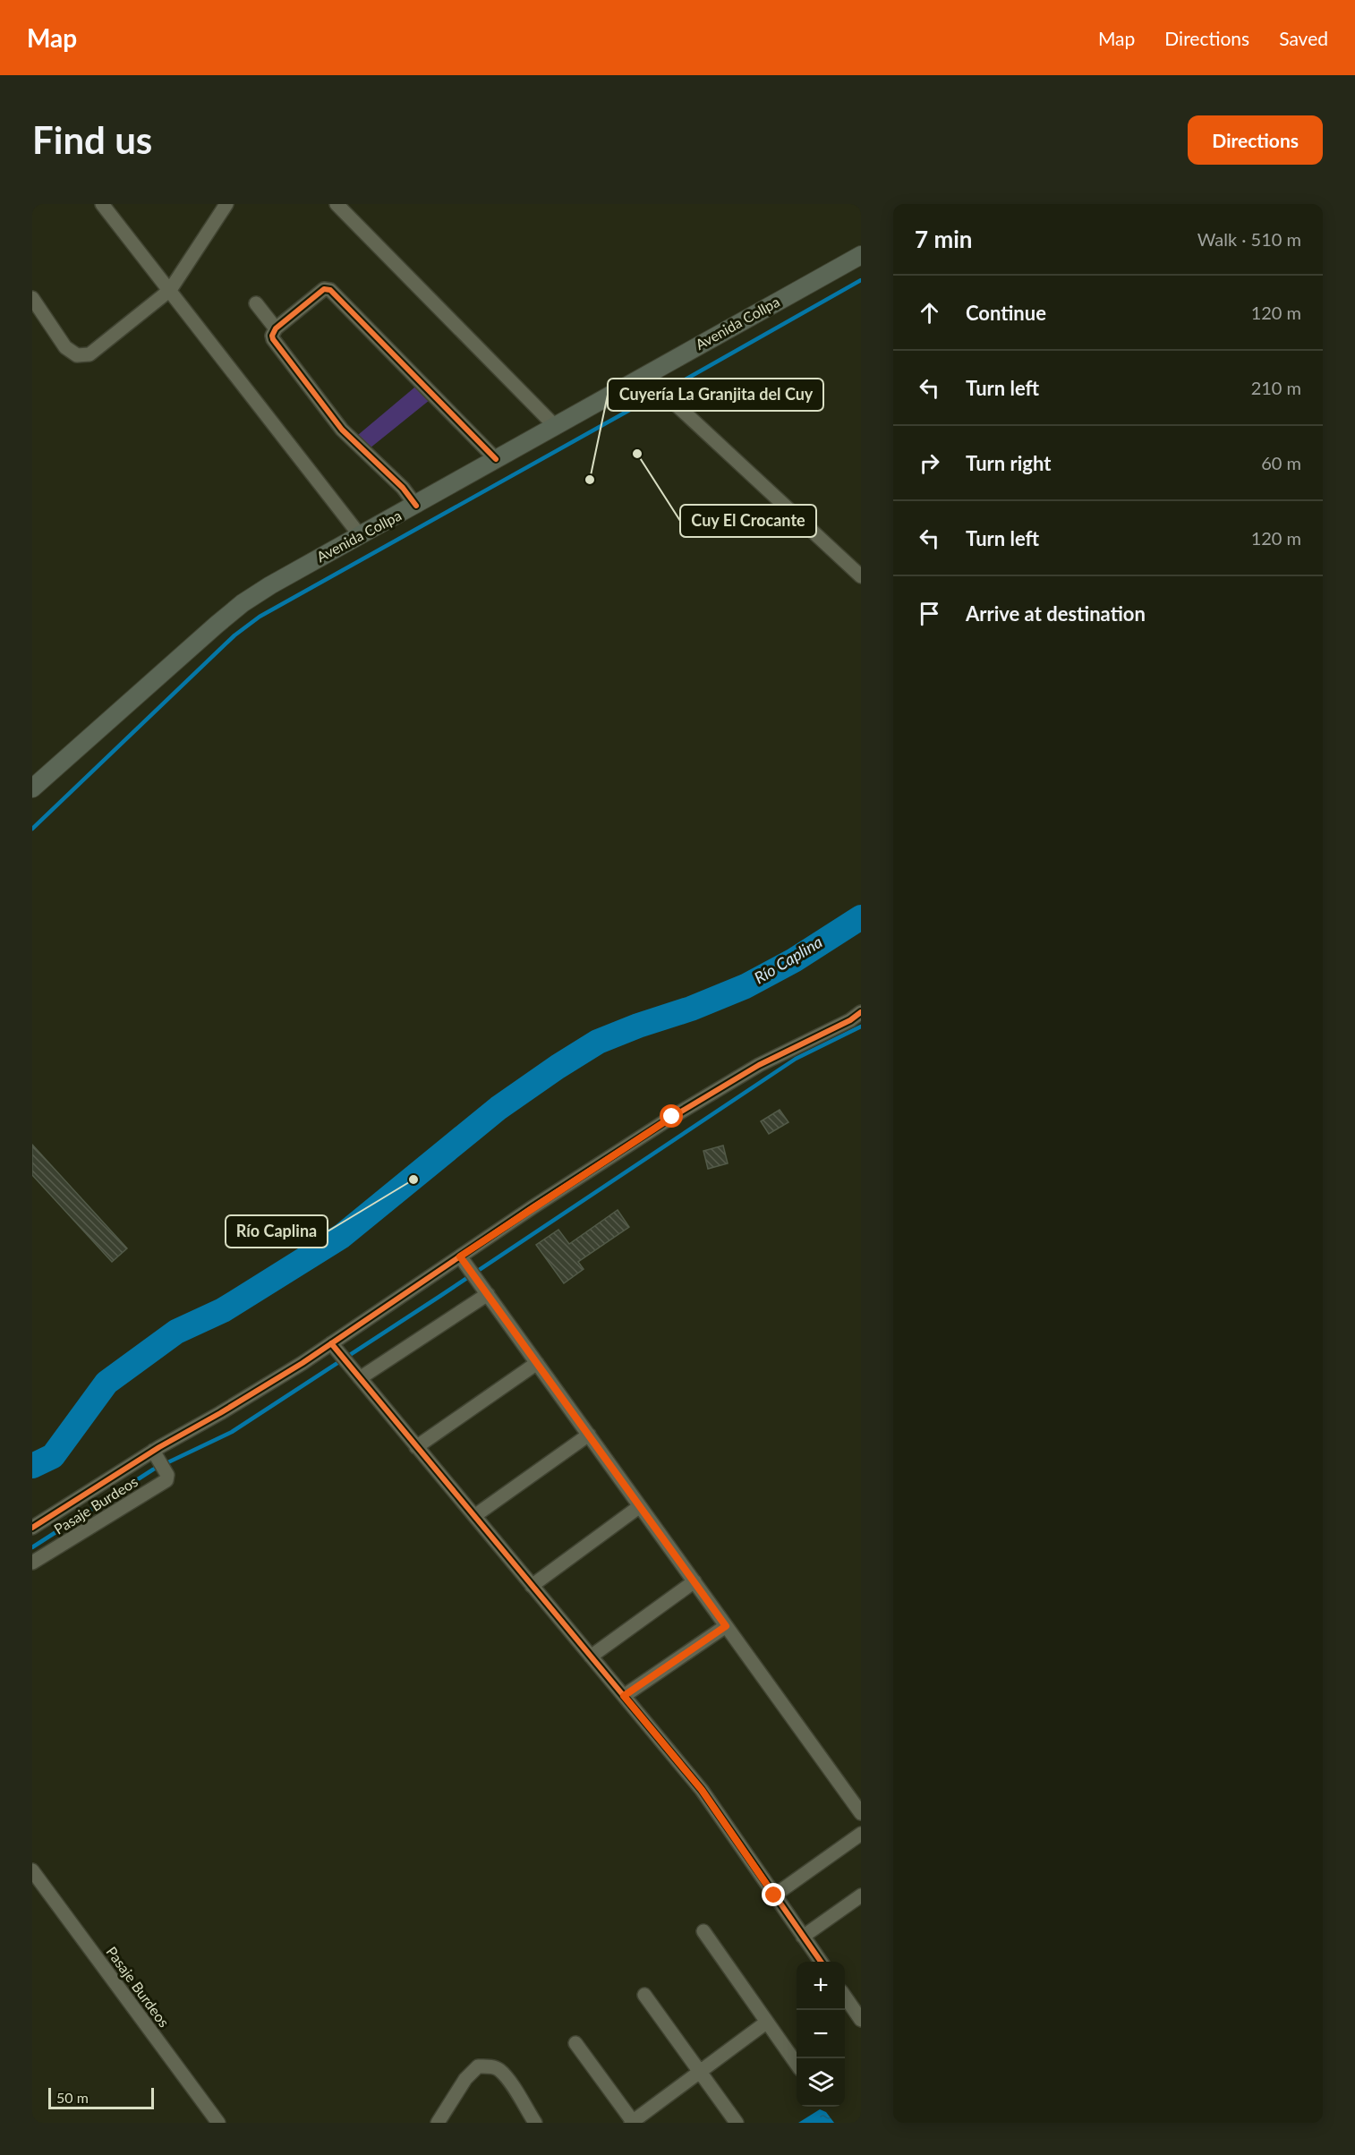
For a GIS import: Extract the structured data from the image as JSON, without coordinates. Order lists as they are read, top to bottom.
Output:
{
  "streets": {
    "main road": ["Avenida Collpa"],
    "street": ["Pasaje Burdeos"]
  },
  "water": ["Río Caplina"],
  "places": ["Cuy El Crocante", "Cuyería La Granjita del Cuy", "Río Caplina"],
  "scale_bar": "50 m",
  "page": {
    "header": "Map",
    "nav": ["Map", "Directions", "Saved"],
    "buttons": "Directions",
    "title": "Find us",
    "heading": ["7 min", "Walk · 510 m"],
    "list": [
      ["Continue", "120 m"],
      ["Turn left", "210 m"],
      ["Turn right", "60 m"],
      ["Turn left", "120 m"],
      "Arrive at destination"
    ],
    "map_buttons": ["+", "−"],
    "scale": "50 m"
  }
}
